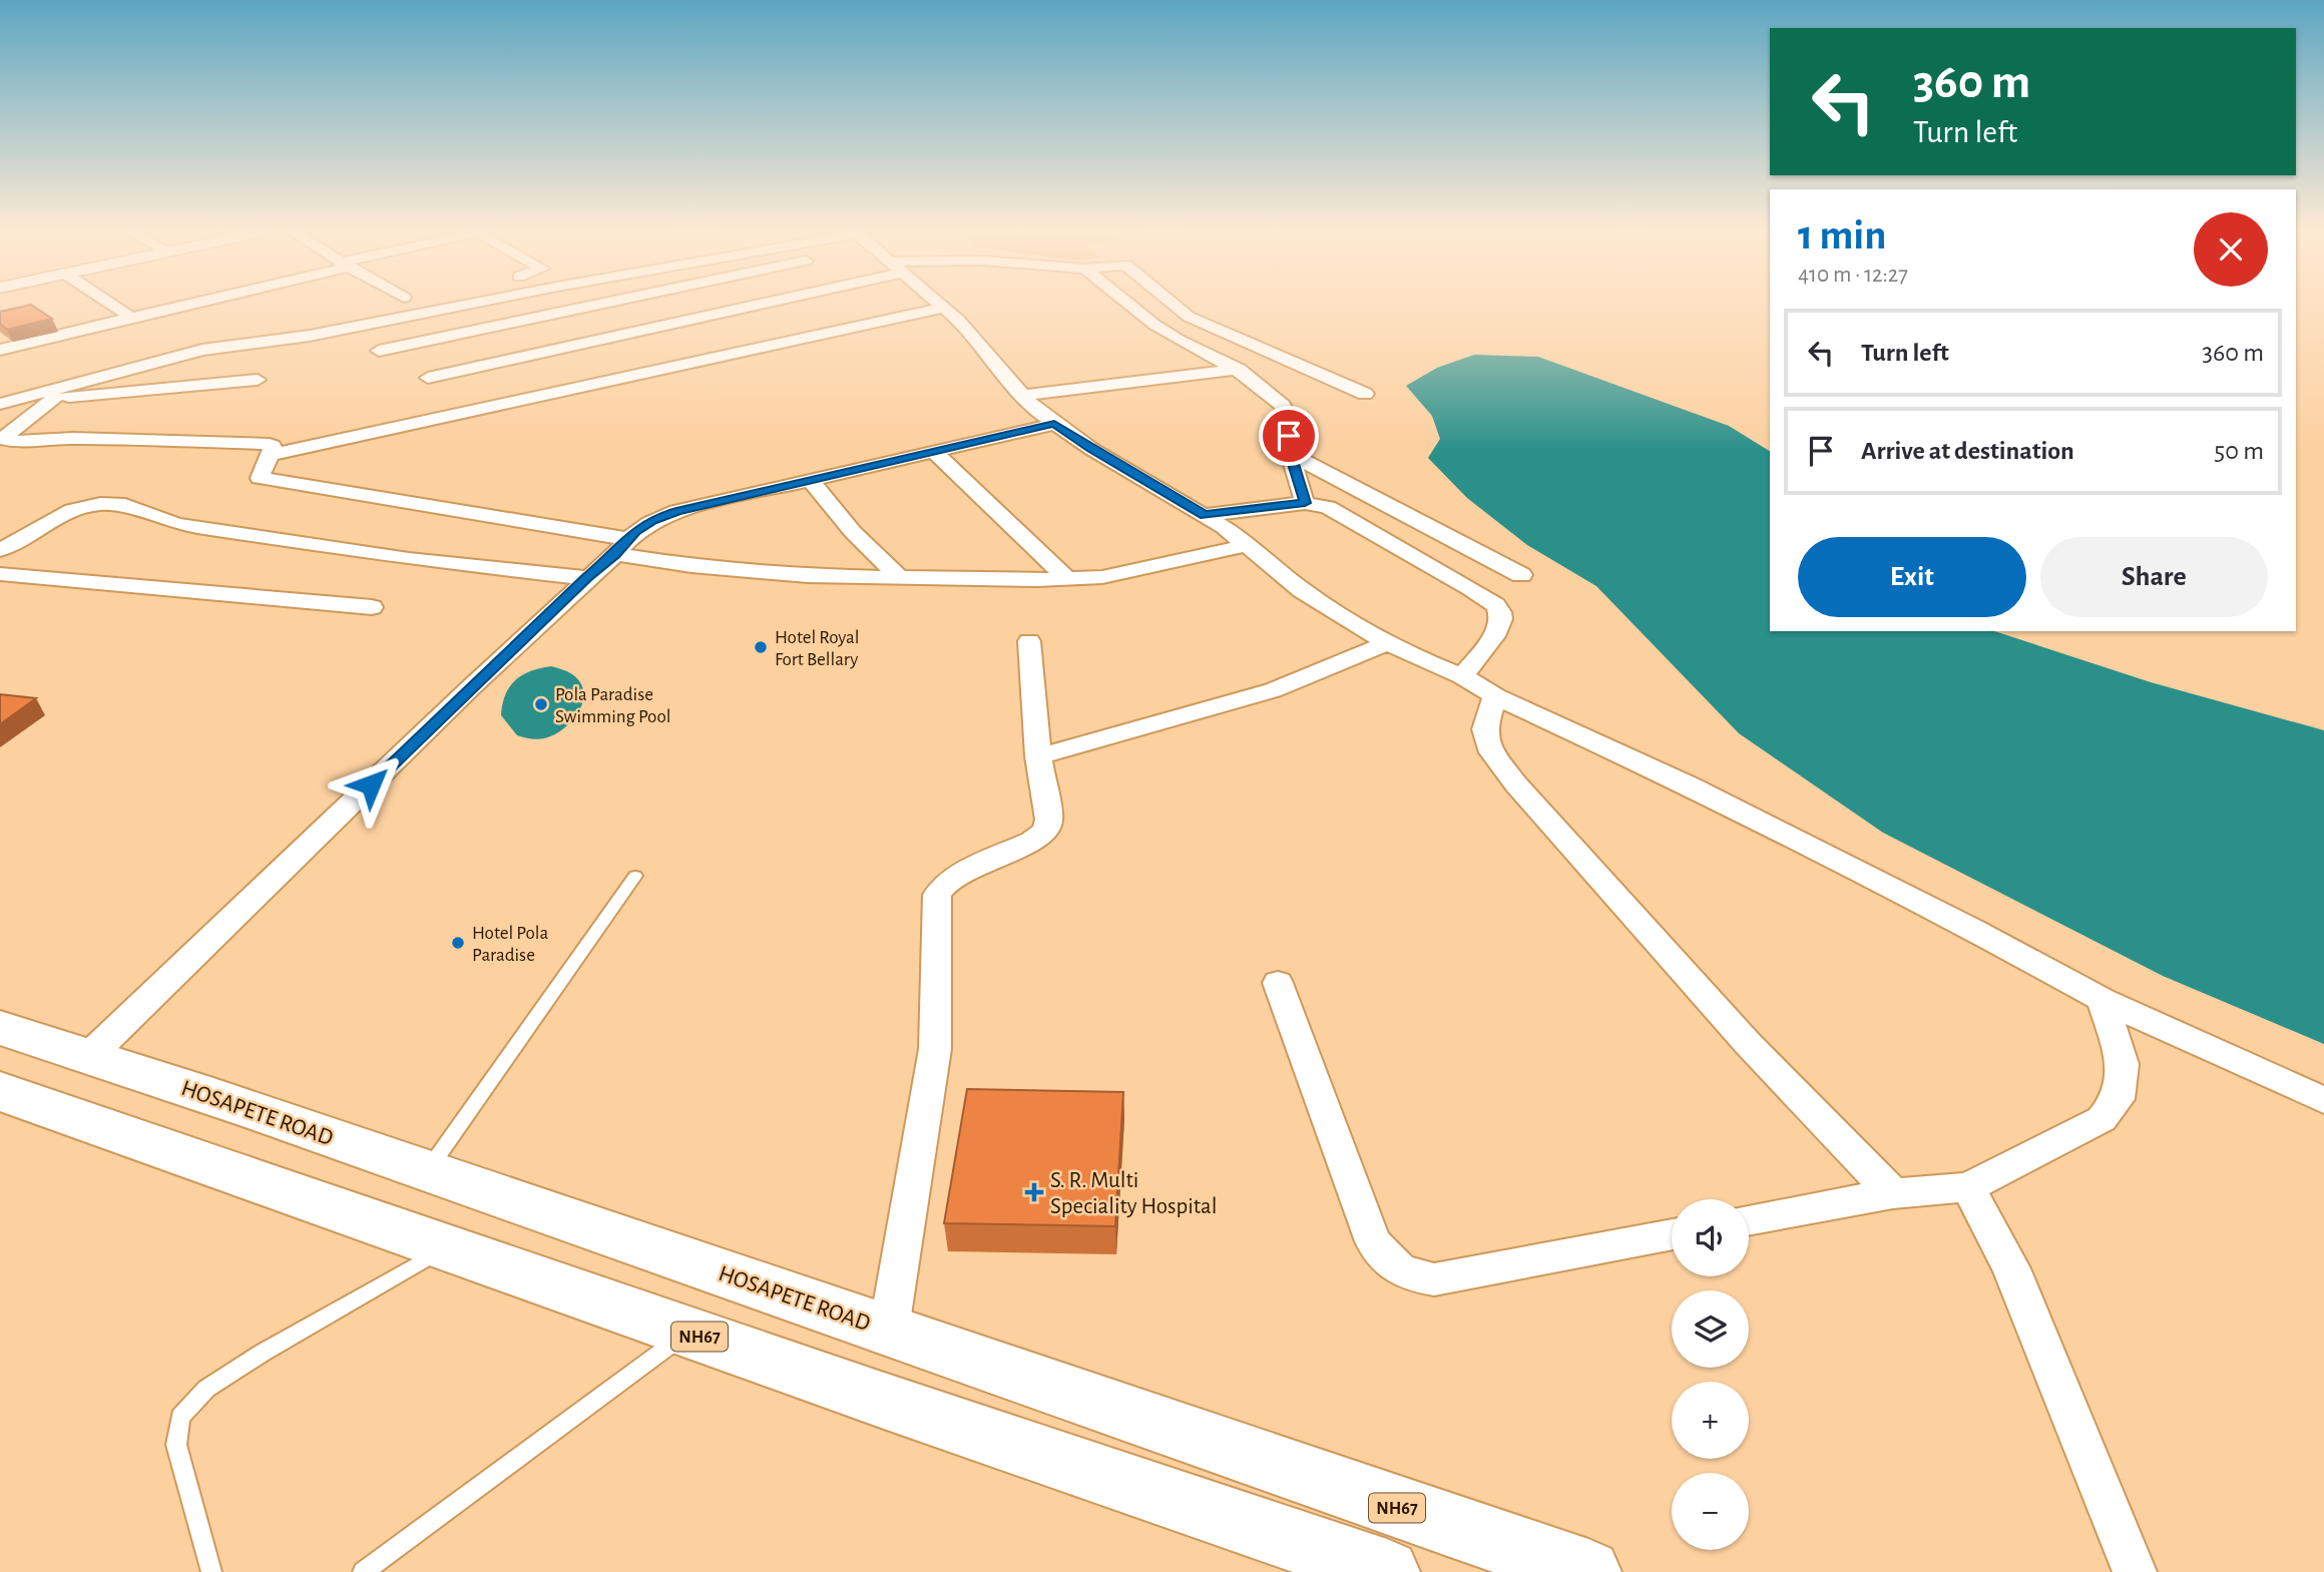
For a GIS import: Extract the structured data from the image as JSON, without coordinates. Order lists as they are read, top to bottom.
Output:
{
  "streets": {
    "highway": ["HOSAPETE ROAD", "NH67"]
  },
  "places": {
    "other": ["Hotel Royal Fort Bellary", "Pola Paradise Swimming Pool", "Hotel Pola Paradise"],
    "health": ["S. R. Multi Speciality Hospital"]
  },
  "page": {
    "turn": ["360 m", "Turn left"],
    "heading": ["1 min", "410 m · 12:27"],
    "list": [
      {
        "name": "Turn left",
        "value": "360 m"
      },
      {
        "name": "Arrive at destination",
        "value": "50 m"
      }
    ],
    "buttons": ["Exit", "Share"],
    "map_buttons": ["+", "−"]
  }
}
